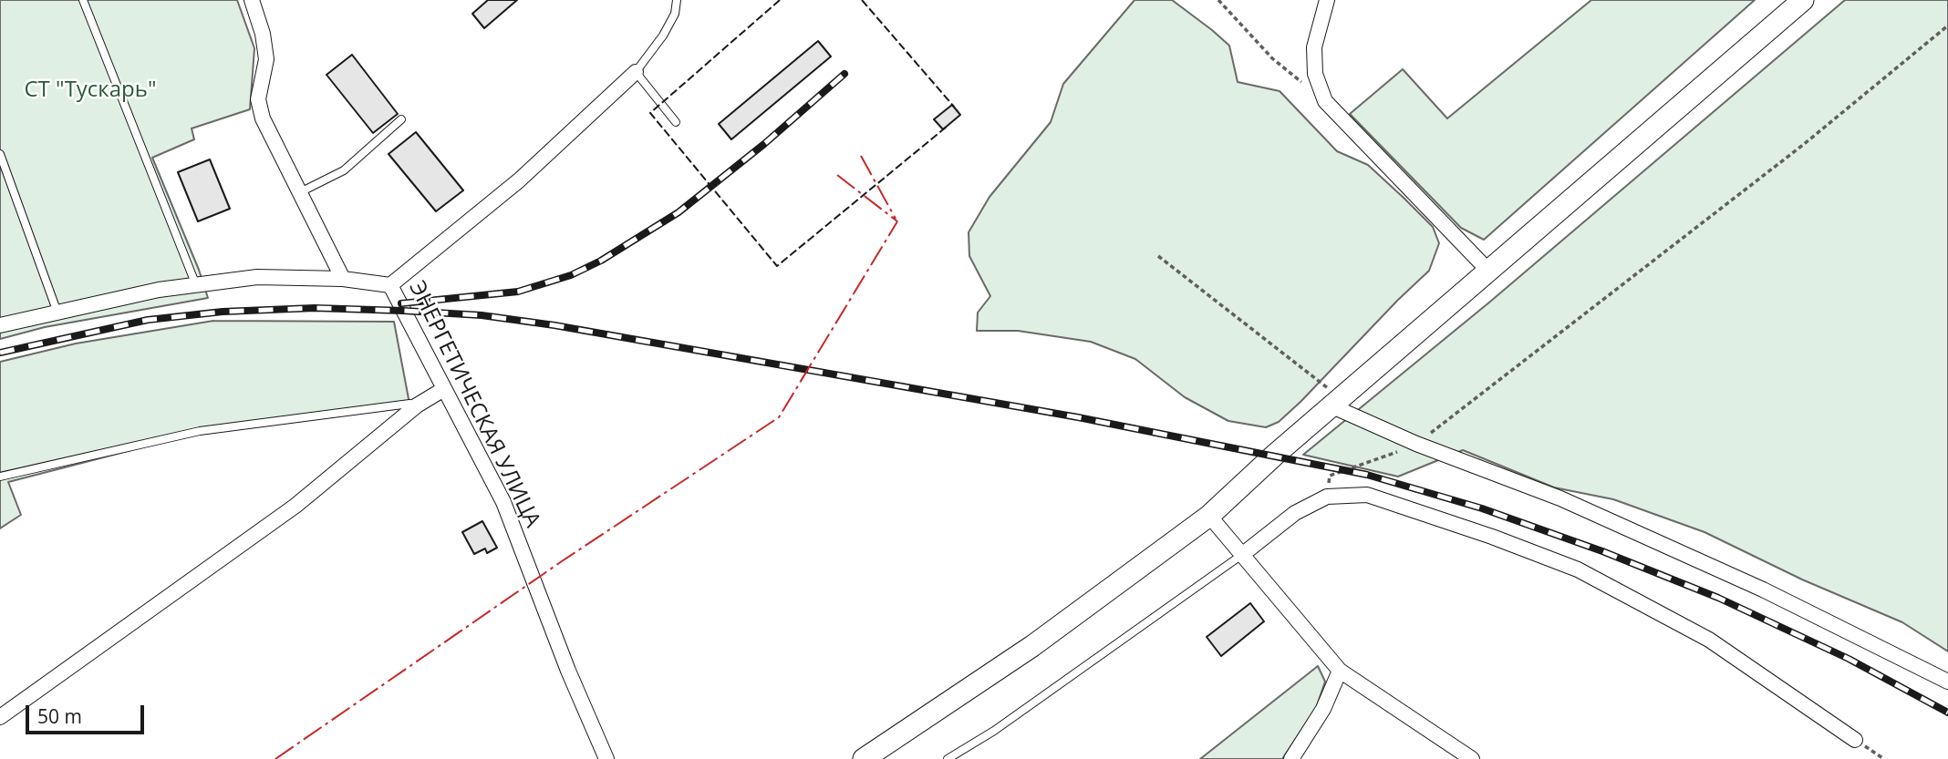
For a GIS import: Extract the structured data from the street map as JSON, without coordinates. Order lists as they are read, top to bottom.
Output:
{
  "streets": {
    "street": ["ЭНЕРГЕТИЧЕСКАЯ УЛИЦА"]
  },
  "parks": ["СТ \"Тускарь\""],
  "scale_bar": "50 m"
}
